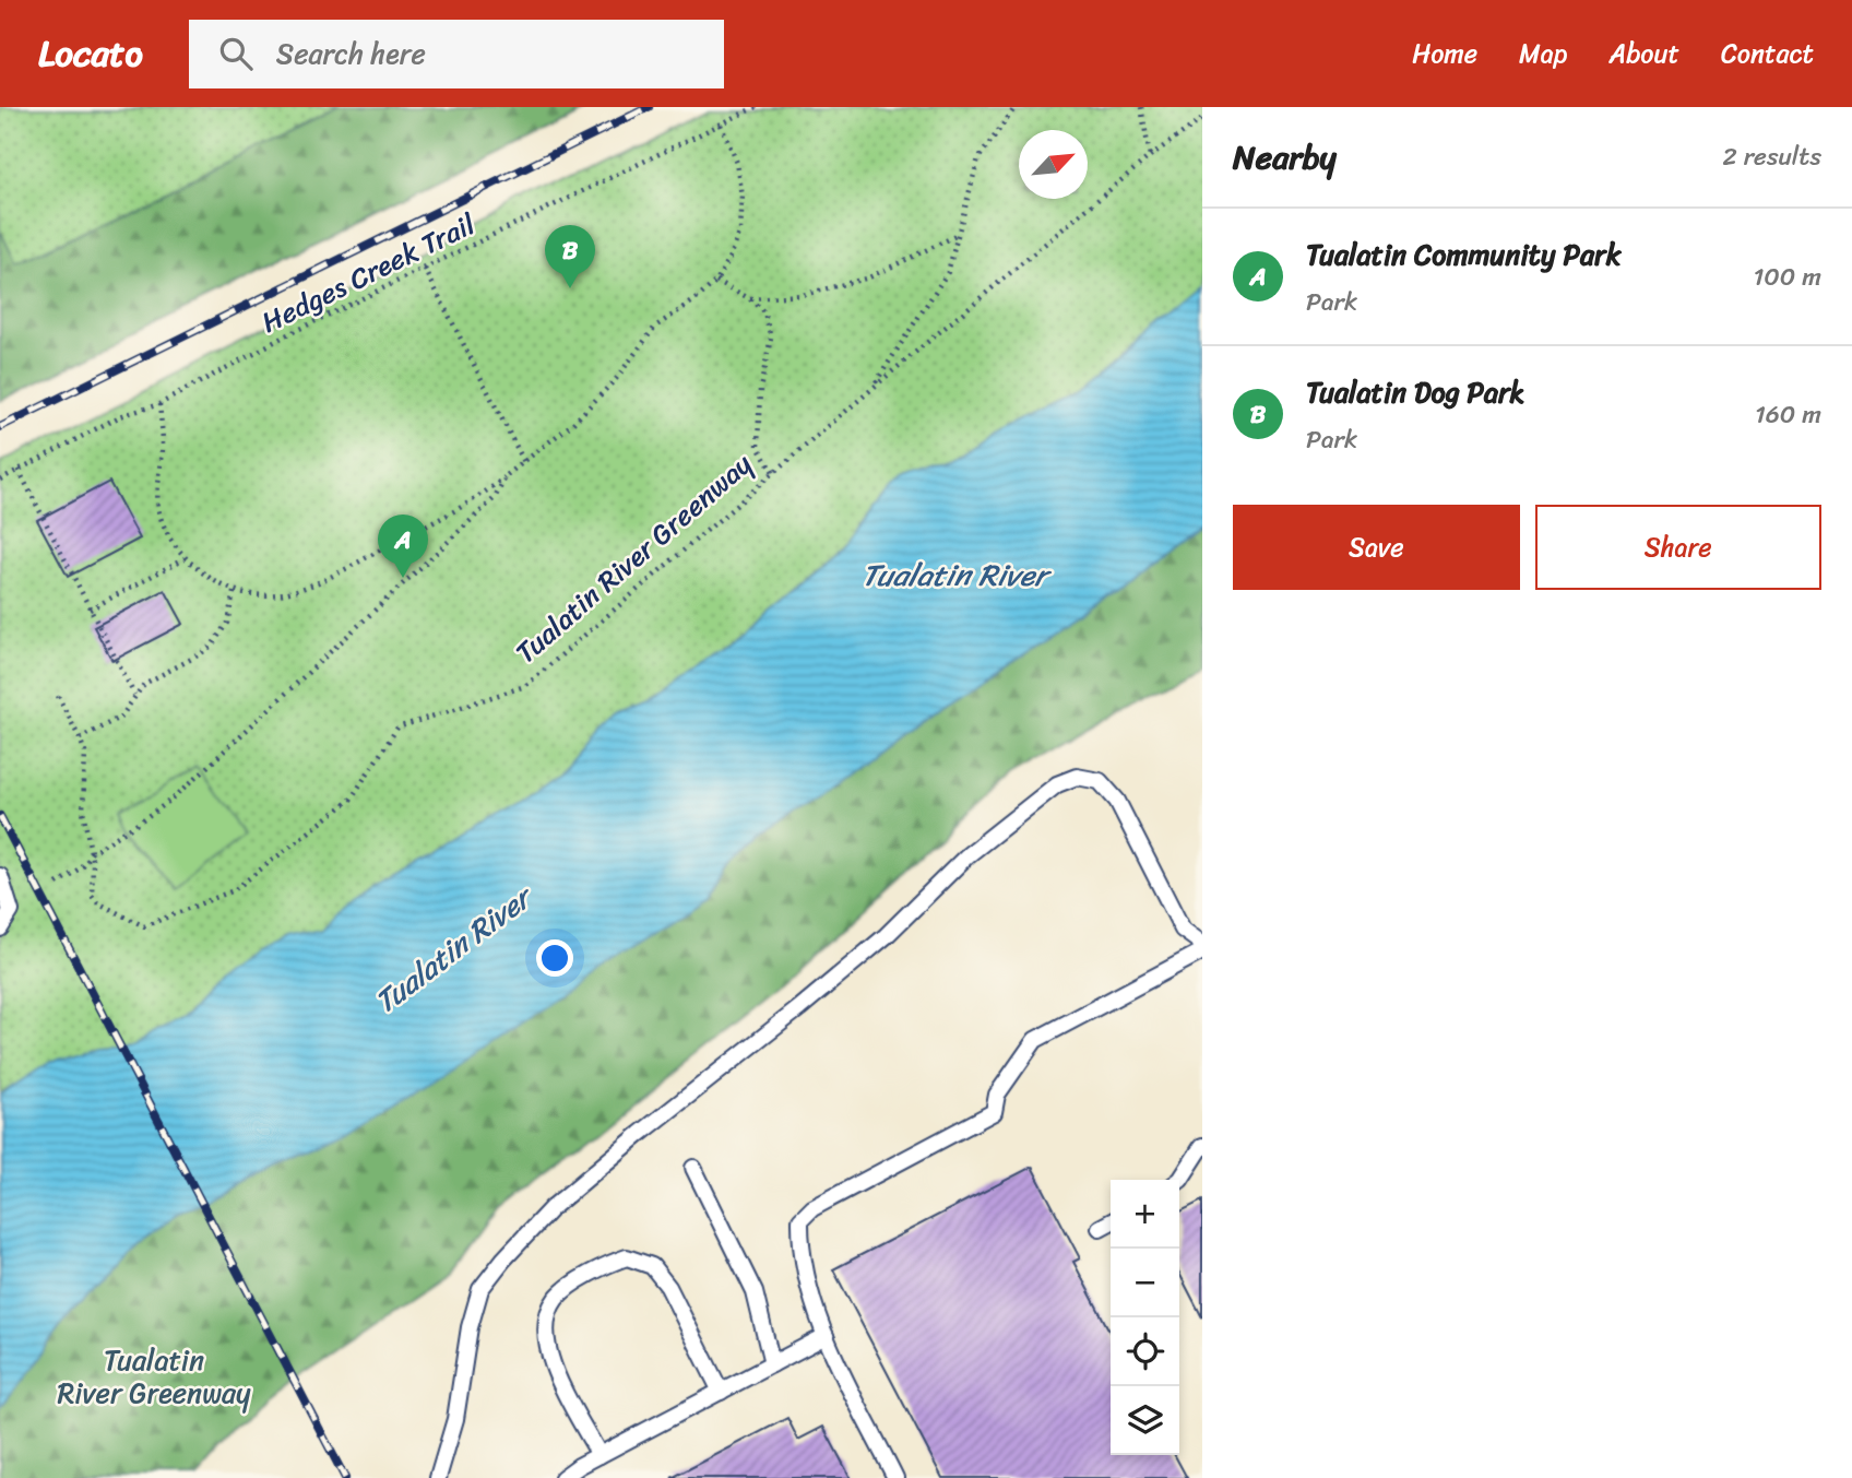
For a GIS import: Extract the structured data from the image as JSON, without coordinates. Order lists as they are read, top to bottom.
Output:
{
  "streets": {
    "path": ["Hedges Creek Trail", "Tualatin River Greenway"]
  },
  "water": ["Tualatin River"],
  "parks": ["Tualatin River Greenway"],
  "north": "top right",
  "page": {
    "header": "Locato",
    "search": "Search here",
    "nav": [
      "Home",
      "Map",
      "About",
      "Contact"
    ],
    "heading": ["Nearby", "2 results"],
    "list": [
      {
        "mark": "A",
        "name": "Tualatin Community Park",
        "note": "Park",
        "value": "100 m"
      },
      {
        "mark": "B",
        "name": "Tualatin Dog Park",
        "note": "Park",
        "value": "160 m"
      }
    ],
    "pins": ["B", "A"],
    "buttons": ["Save", "Share"],
    "map_buttons": ["+", "−"]
  }
}
